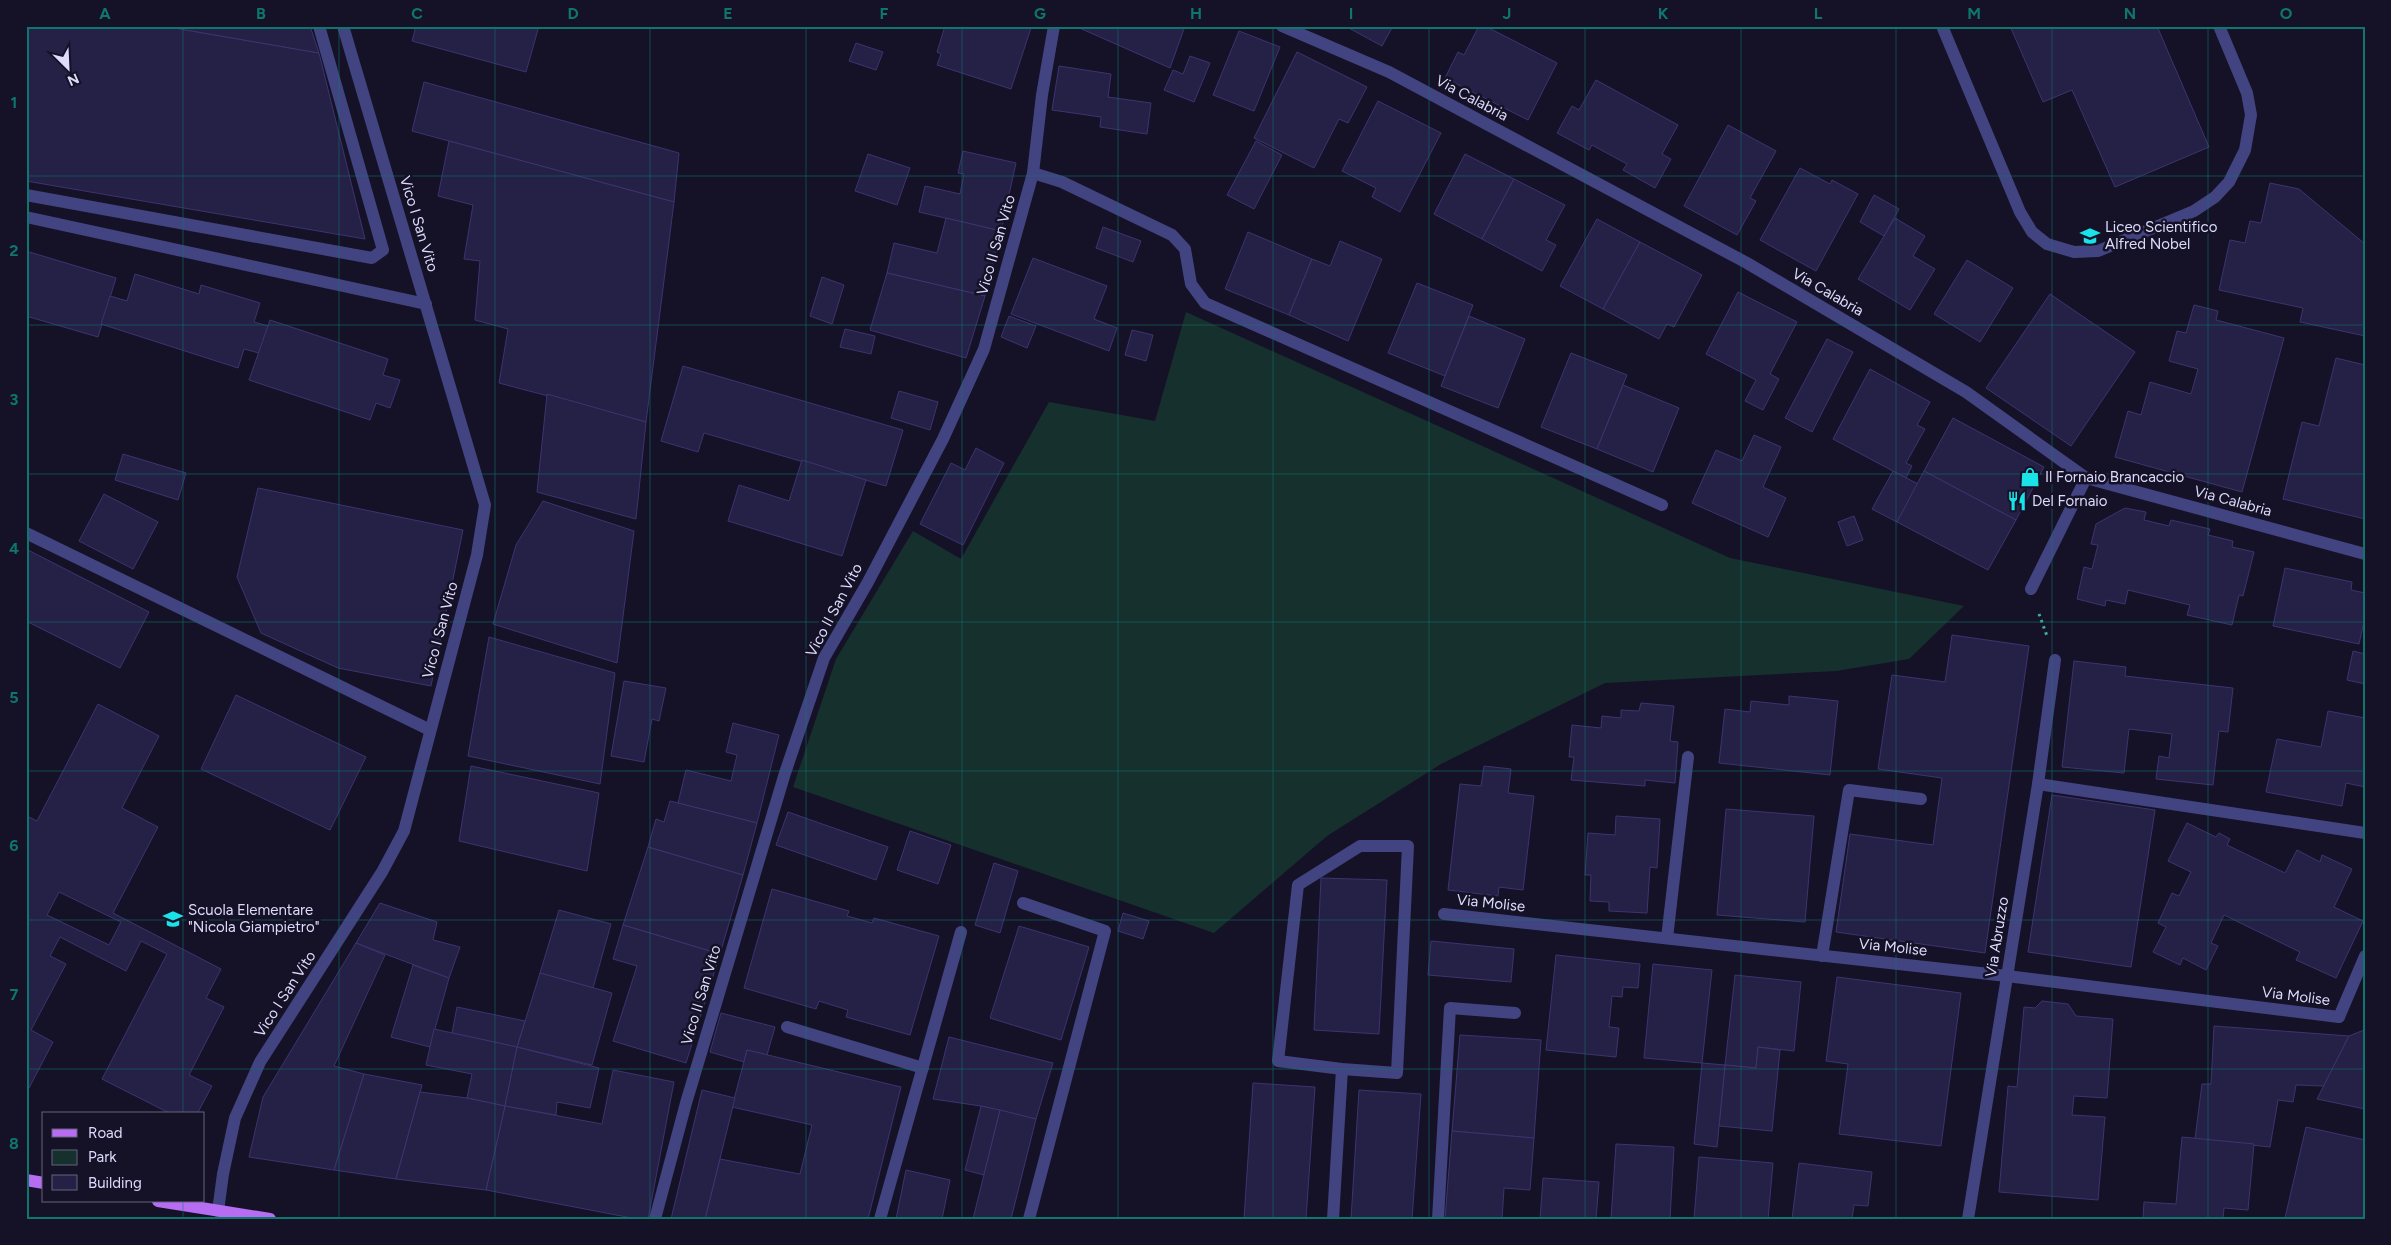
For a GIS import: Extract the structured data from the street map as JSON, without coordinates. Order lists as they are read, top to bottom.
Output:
{
  "streets": {
    "street": [
      "Via Calabria",
      "Vico I San Vito",
      "Vico II San Vito",
      "Via Molise",
      "Via Abruzzo"
    ]
  },
  "crossings": [
    ["Via Molise", "Via Abruzzo"]
  ],
  "places": {
    "school or university": ["Liceo Scientifico Alfred Nobel", "Scuola Elementare \"Nicola Giampietro\""],
    "shop": ["Il Fornaio Brancaccio"],
    "restaurant": ["Del Fornaio"]
  },
  "legend": ["Road", "Park", "Building"],
  "north": "bottom right",
  "grid": {
    "columns": [
      "A",
      "B",
      "C",
      "D",
      "E",
      "F",
      "G",
      "H",
      "I",
      "J",
      "K",
      "L",
      "M",
      "N",
      "O"
    ],
    "rows": [
      "1",
      "2",
      "3",
      "4",
      "5",
      "6",
      "7",
      "8"
    ]
  }
}
